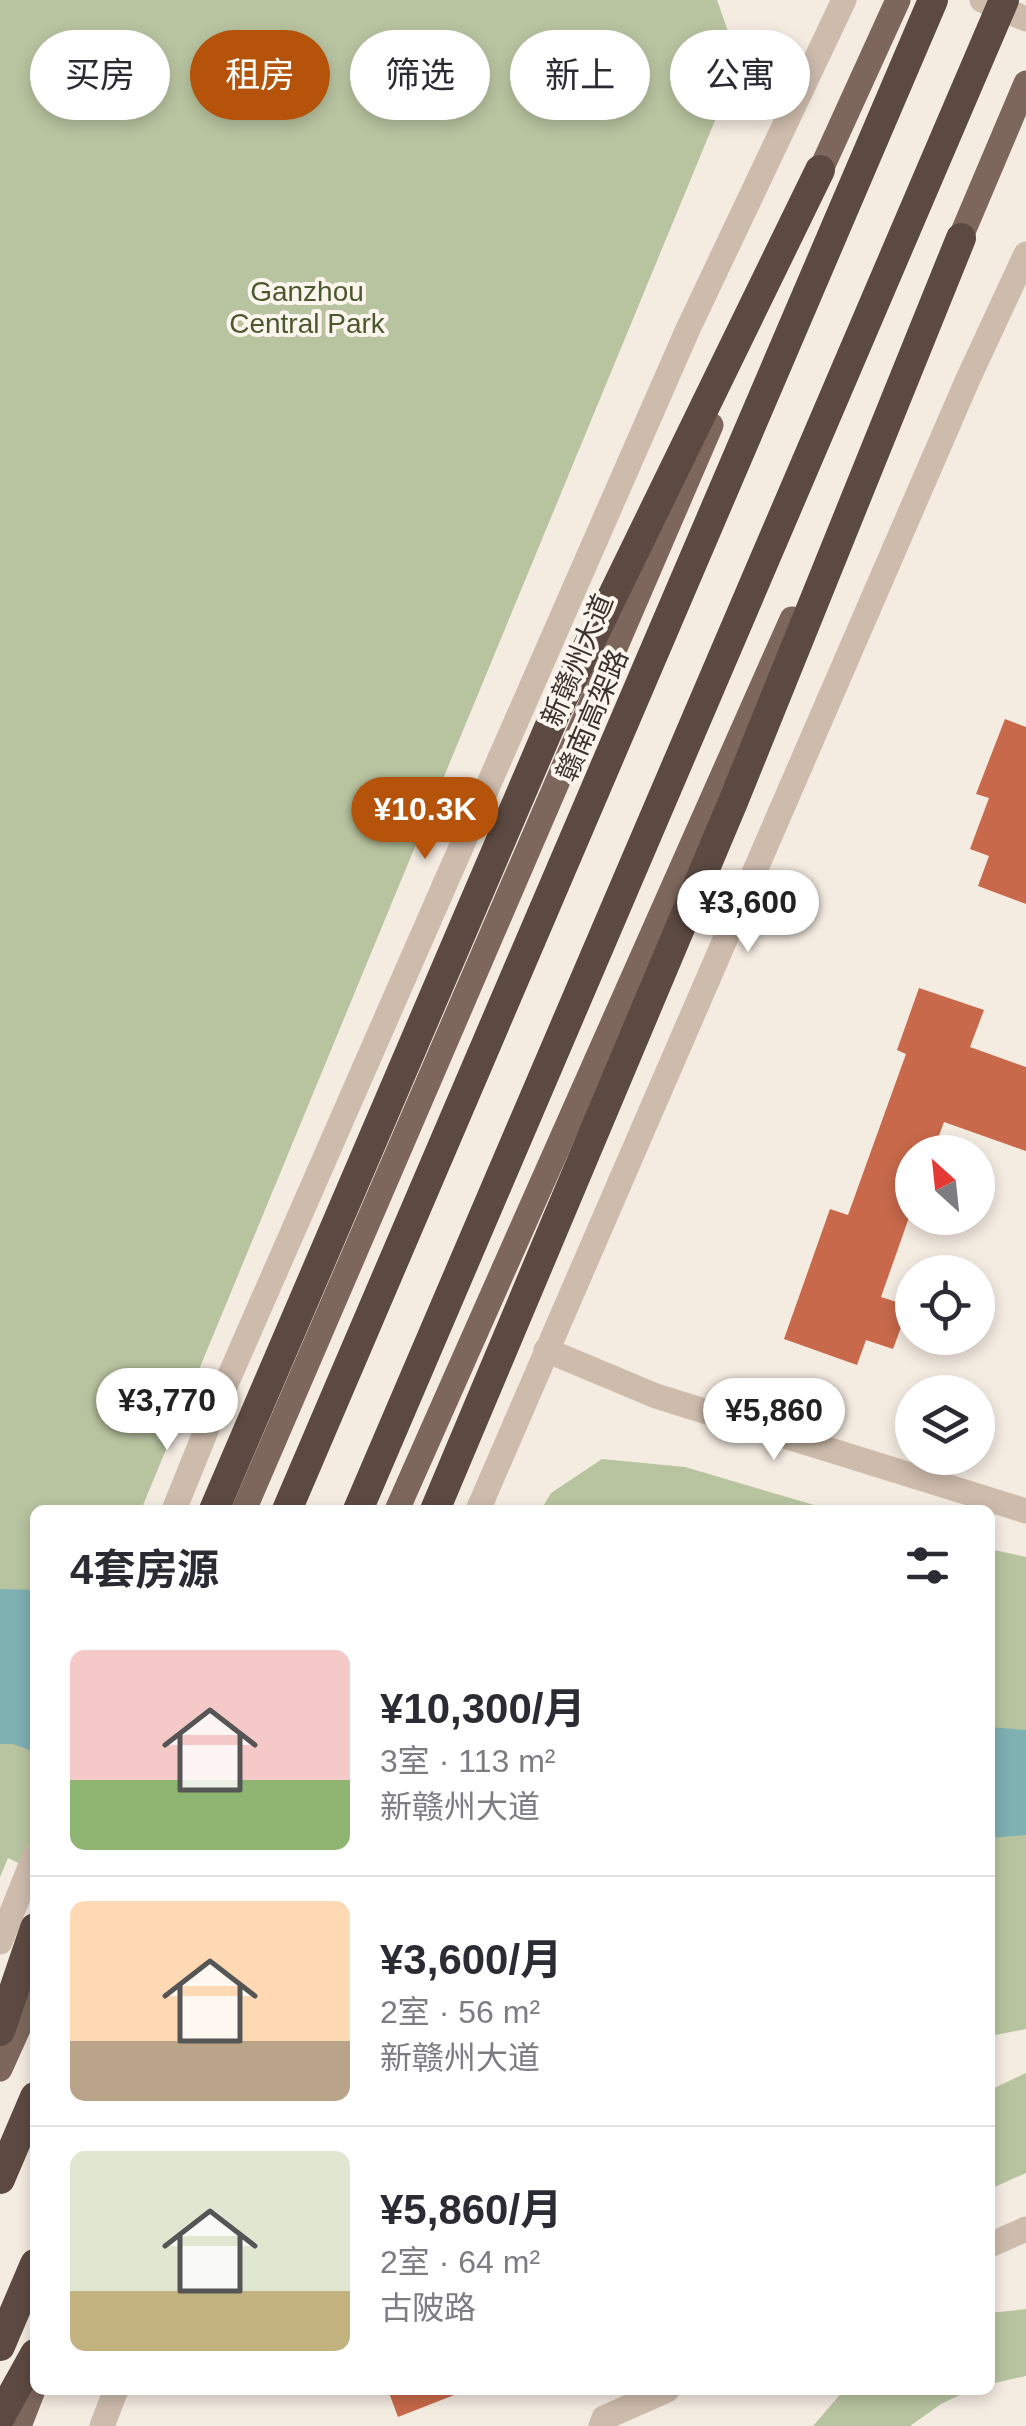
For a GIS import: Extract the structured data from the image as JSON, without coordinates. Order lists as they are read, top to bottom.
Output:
{
  "streets": {
    "highway": ["赣南高架路"],
    "main road": ["新赣州大道"]
  },
  "parks": ["Ganzhou Central Park"],
  "north": "top left",
  "page": {
    "chip": [
      "买房",
      "租房",
      "筛选",
      "新上",
      "公寓"
    ],
    "price": [
      "¥10.3K",
      "¥3,600",
      "¥3,770",
      "¥5,860"
    ],
    "heading": "4套房源",
    "list": [
      {
        "name": "¥10,300/月",
        "note": "3室 · 113 m² · 新赣州大道"
      },
      {
        "name": "¥3,600/月",
        "note": "2室 · 56 m² · 新赣州大道"
      },
      {
        "name": "¥5,860/月",
        "note": "2室 · 64 m² · 古陂路"
      }
    ]
  }
}
